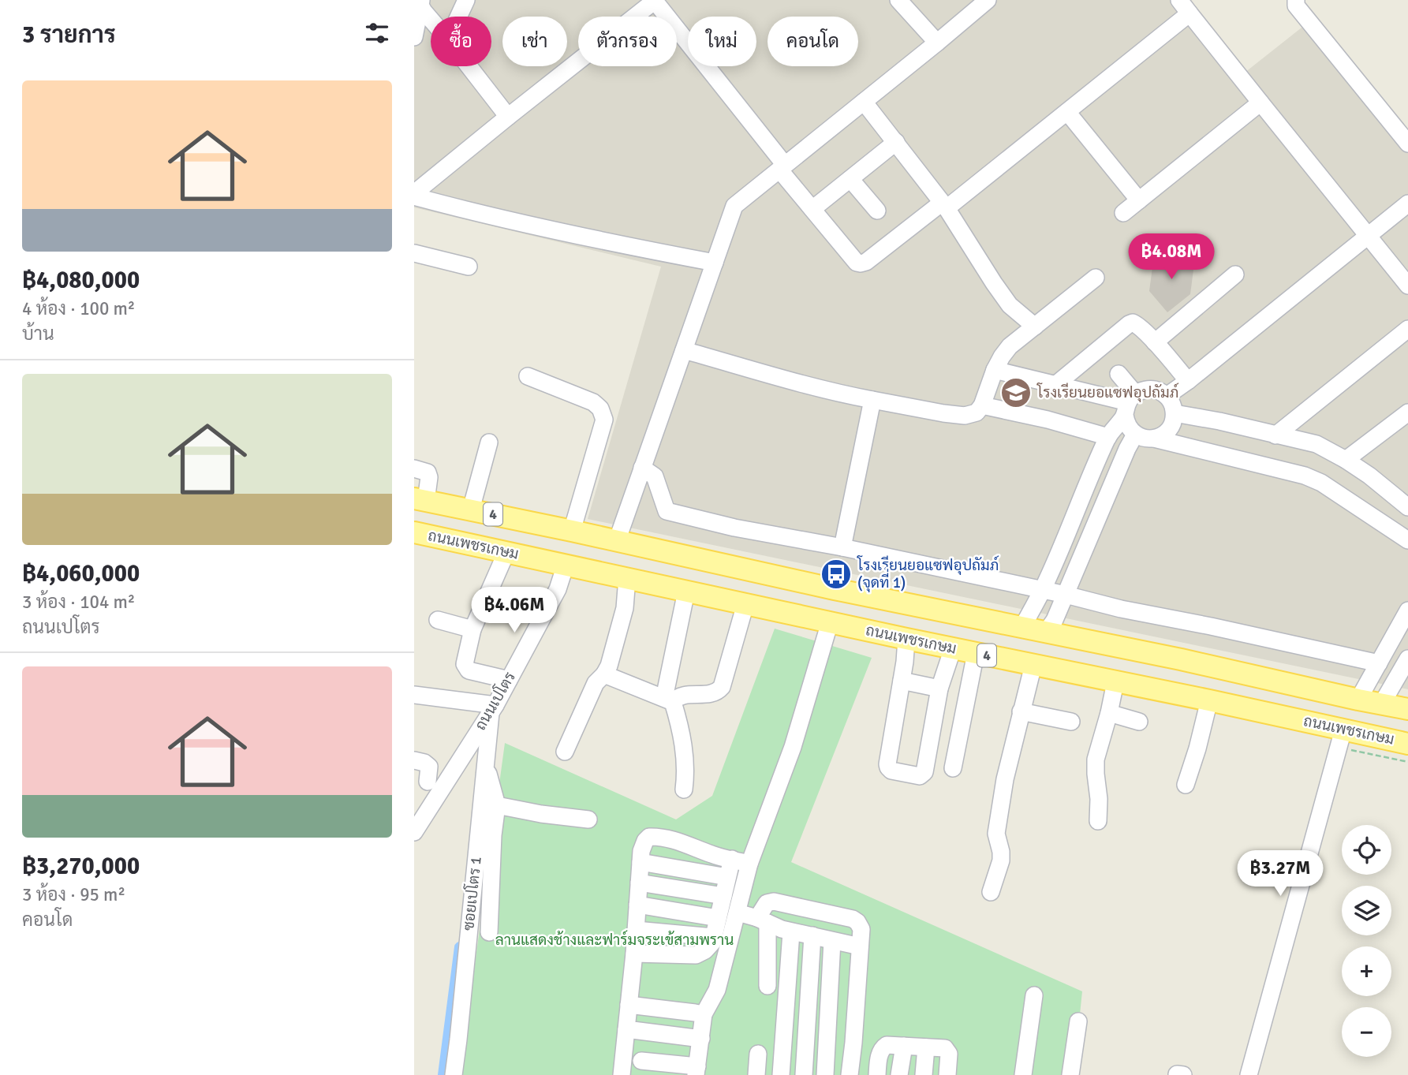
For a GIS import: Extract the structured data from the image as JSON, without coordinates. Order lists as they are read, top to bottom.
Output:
{
  "streets": {
    "main road": ["4", "ถนนเพชรเกษม"],
    "street": ["ถนนเปโตร", "ซอยเปโตร 1"]
  },
  "crossings": [
    ["ถนนเพชรเกษม", "ถนนเปโตร"],
    ["ถนนเปโตร", "ซอยเปโตร 1"]
  ],
  "parks": ["ลานแสดงช้างและฟาร์มจระเข้สามพราน"],
  "places": {
    "school or university": ["โรงเรียนยอแซฟอุปถัมภ์"],
    "bus stop": ["โรงเรียนยอแซฟอุปถัมภ์ (จุดที่ 1)"]
  },
  "page": {
    "heading": "3 รายการ",
    "chip": [
      "ซื้อ",
      "เช่า",
      "ตัวกรอง",
      "ใหม่",
      "คอนโด"
    ],
    "list": [
      {
        "name": "฿4,080,000",
        "note": "4 ห้อง · 100 m² · บ้าน"
      },
      {
        "name": "฿4,060,000",
        "note": "3 ห้อง · 104 m² · ถนนเปโตร"
      },
      {
        "name": "฿3,270,000",
        "note": "3 ห้อง · 95 m² · คอนโด"
      }
    ],
    "price": ["฿4.08M", "฿4.06M", "฿3.27M"],
    "map_buttons": ["+", "−"]
  }
}
